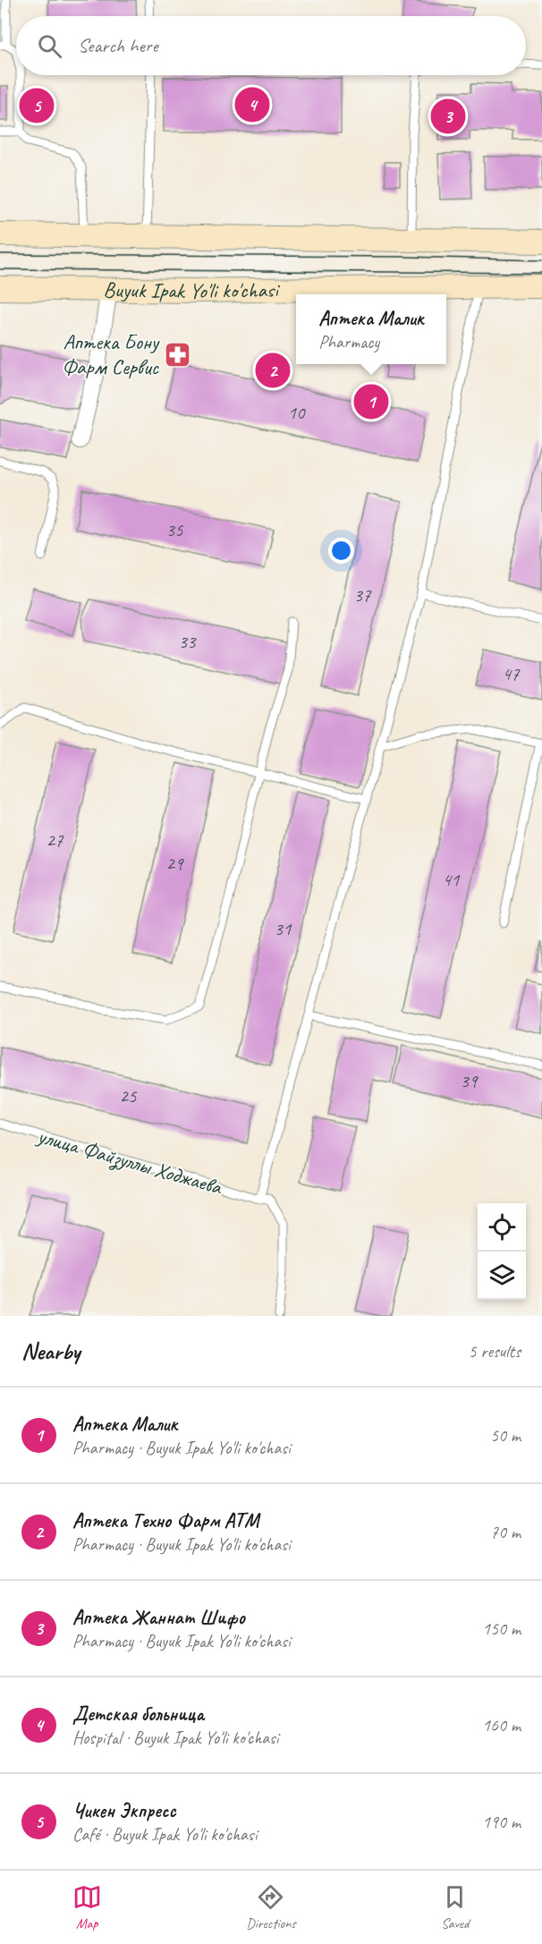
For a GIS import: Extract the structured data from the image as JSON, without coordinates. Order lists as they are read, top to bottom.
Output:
{
  "streets": {
    "main road": ["Buyuk Ipak Yo'li ko'chasi"],
    "lane": ["улица Файзуллы Ходжаева"]
  },
  "places": {
    "pharmacy": ["Аптека Бону Фарм Сервис"]
  },
  "house_numbers": [
    "10",
    "35",
    "37",
    "33",
    "47",
    "27",
    "29",
    "41",
    "31",
    "39",
    "25"
  ],
  "page": {
    "search": "Search here",
    "pins": [
      "4",
      "5",
      "3",
      "2",
      "1"
    ],
    "popup": ["Аптека Малик", "Pharmacy"],
    "heading": ["Nearby", "5 results"],
    "list": [
      {
        "mark": "1",
        "name": "Аптека Малик",
        "note": "Pharmacy · Buyuk Ipak Yo'li ko'chasi",
        "value": "50 m"
      },
      {
        "mark": "2",
        "name": "Аптека Техно Фарм АТМ",
        "note": "Pharmacy · Buyuk Ipak Yo'li ko'chasi",
        "value": "70 m"
      },
      {
        "mark": "3",
        "name": "Аптека Жаннат Шифо",
        "note": "Pharmacy · Buyuk Ipak Yo'li ko'chasi",
        "value": "150 m"
      },
      {
        "mark": "4",
        "name": "Детская больница",
        "note": "Hospital · Buyuk Ipak Yo'li ko'chasi",
        "value": "160 m"
      },
      {
        "mark": "5",
        "name": "Чикен Экпресс",
        "note": "Café · Buyuk Ipak Yo'li ko'chasi",
        "value": "190 m"
      }
    ],
    "nav": ["Map", "Directions", "Saved"]
  }
}
